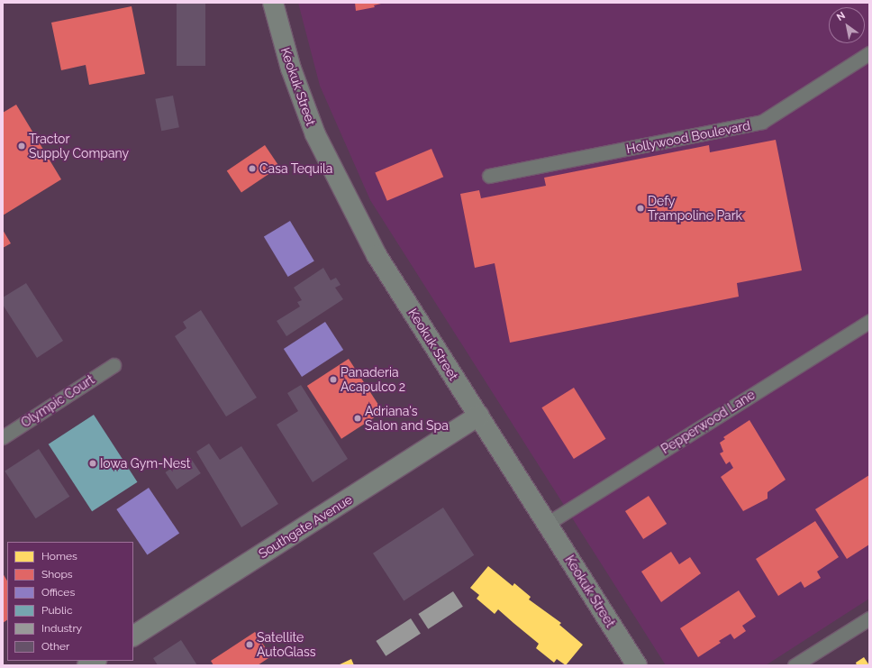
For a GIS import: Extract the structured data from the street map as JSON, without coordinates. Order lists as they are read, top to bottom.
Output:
{
  "streets": {
    "street": [
      "Keokuk Street",
      "Hollywood Boulevard",
      "Olympic Court",
      "Pepperwood Lane",
      "Southgate Avenue"
    ]
  },
  "crossings": [
    ["Keokuk Street", "Pepperwood Lane"],
    ["Keokuk Street", "Southgate Avenue"]
  ],
  "places": [
    "Tractor Supply Company",
    "Casa Tequila",
    "Defy Trampoline Park",
    "Panaderia Acapulco 2",
    "Adriana's Salon and Spa",
    "Iowa Gym-Nest",
    "Satellite AutoGlass"
  ],
  "legend": [
    "Homes",
    "Shops",
    "Offices",
    "Public",
    "Industry",
    "Other"
  ],
  "north": "top left"
}
